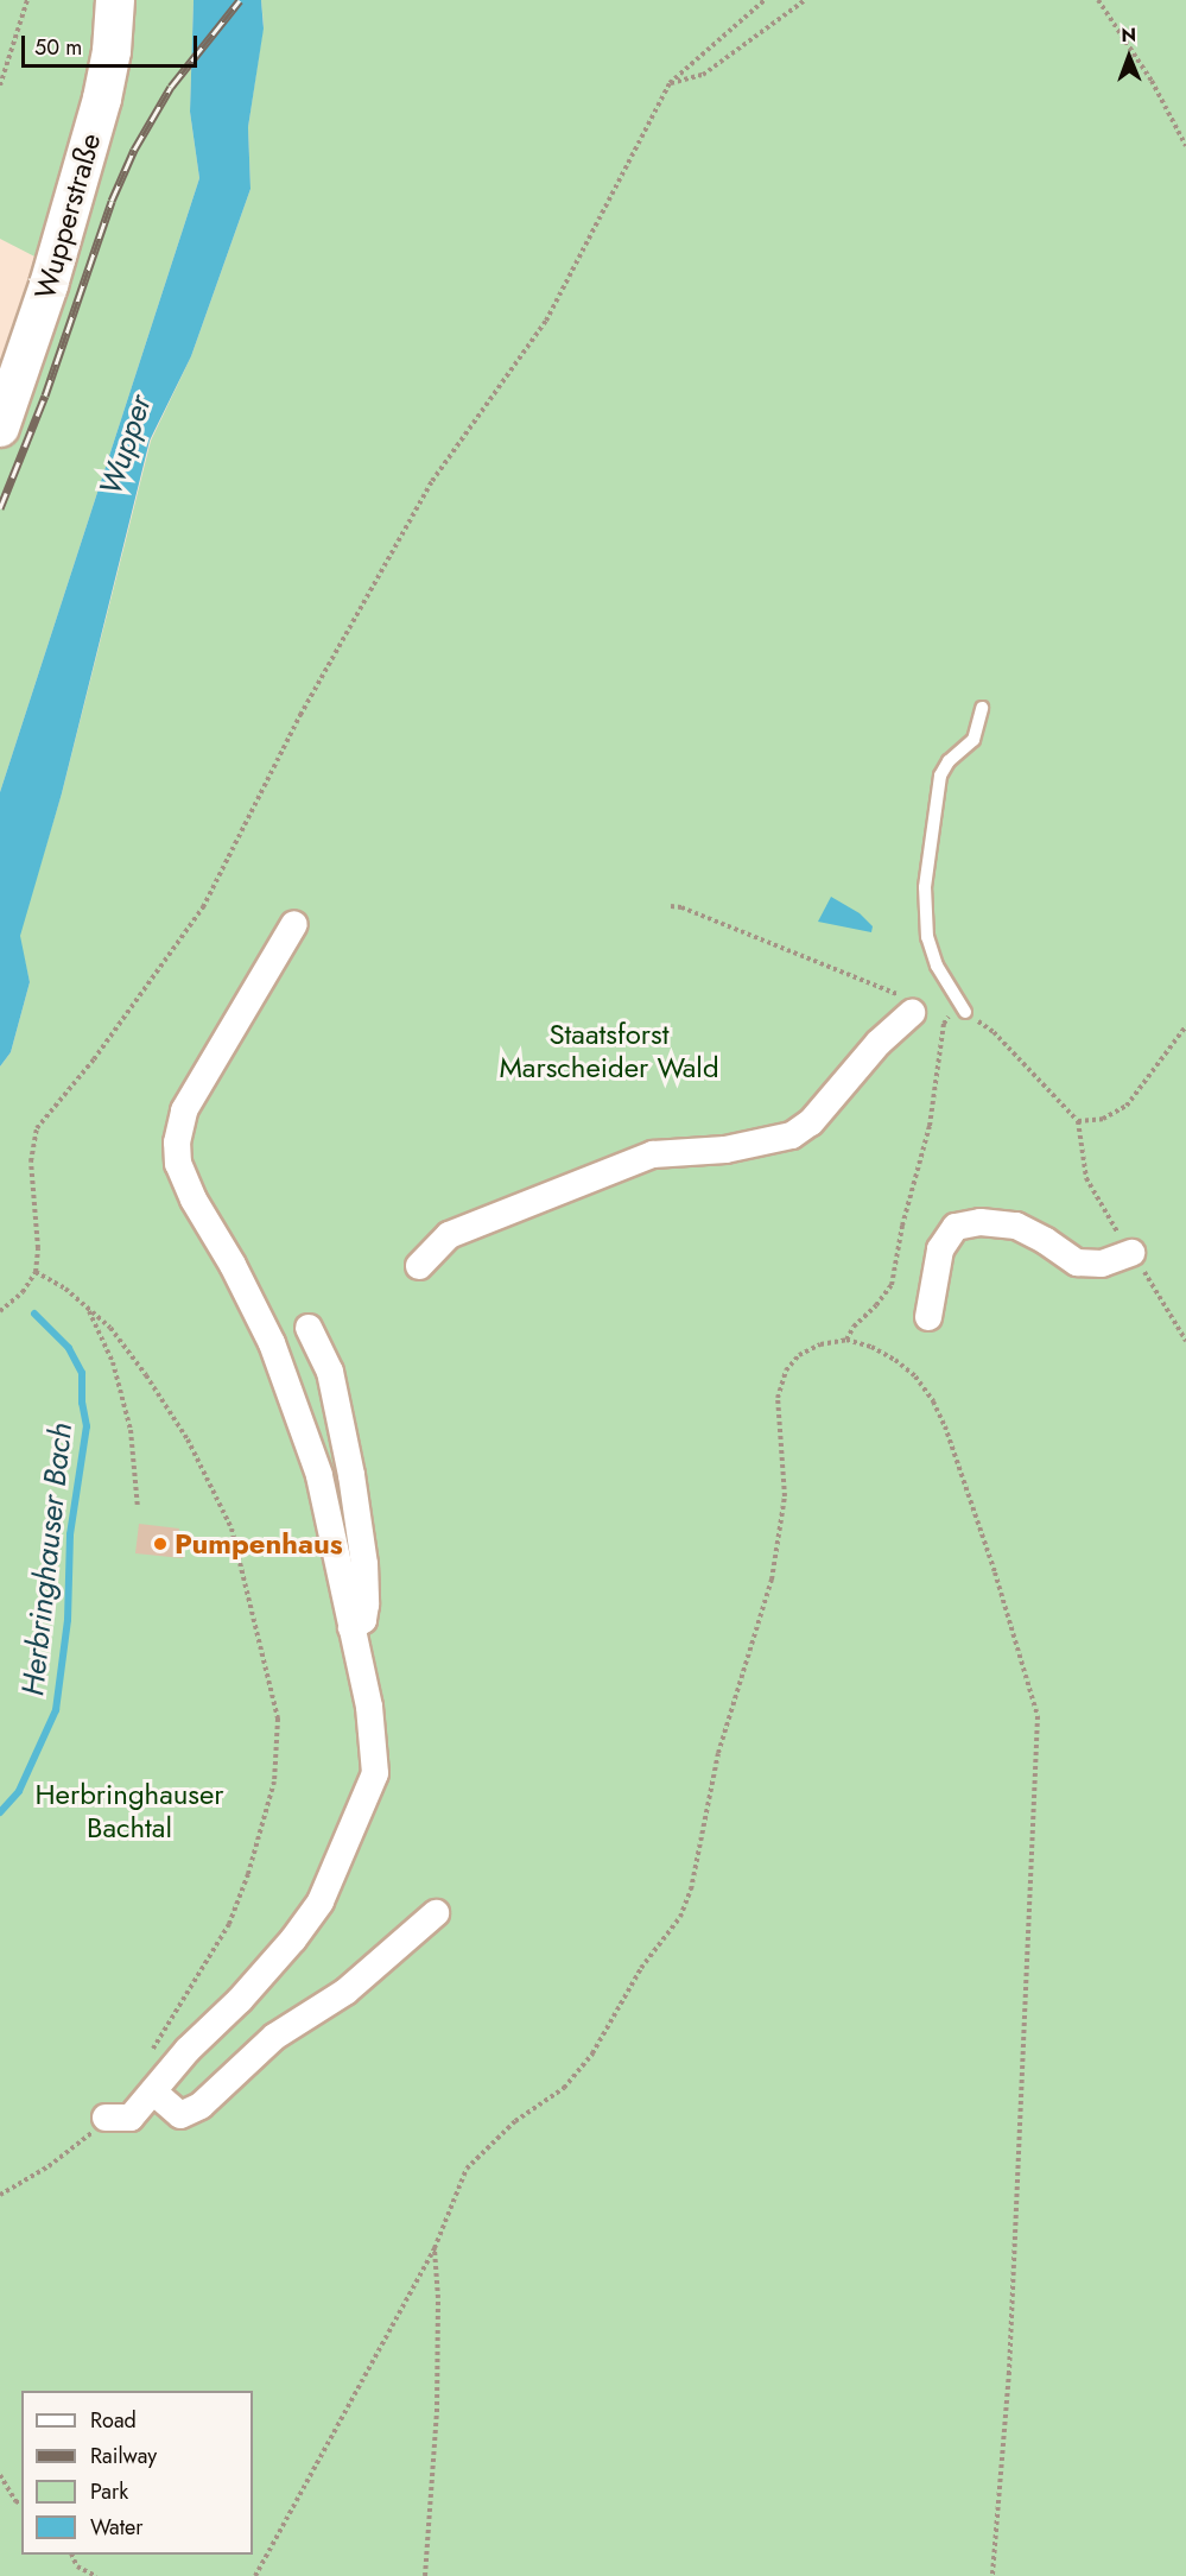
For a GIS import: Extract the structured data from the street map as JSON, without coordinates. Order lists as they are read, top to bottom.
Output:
{
  "streets": {
    "main road": ["Wupperstraße"]
  },
  "water": ["Wupper", "Herbringhauser Bach"],
  "parks": ["Staatsforst Marscheider Wald", "Herbringhauser Bachtal"],
  "places": ["Pumpenhaus"],
  "legend": [
    "Road",
    "Railway",
    "Park",
    "Water"
  ],
  "scale_bar": "50 m",
  "north": "top"
}
